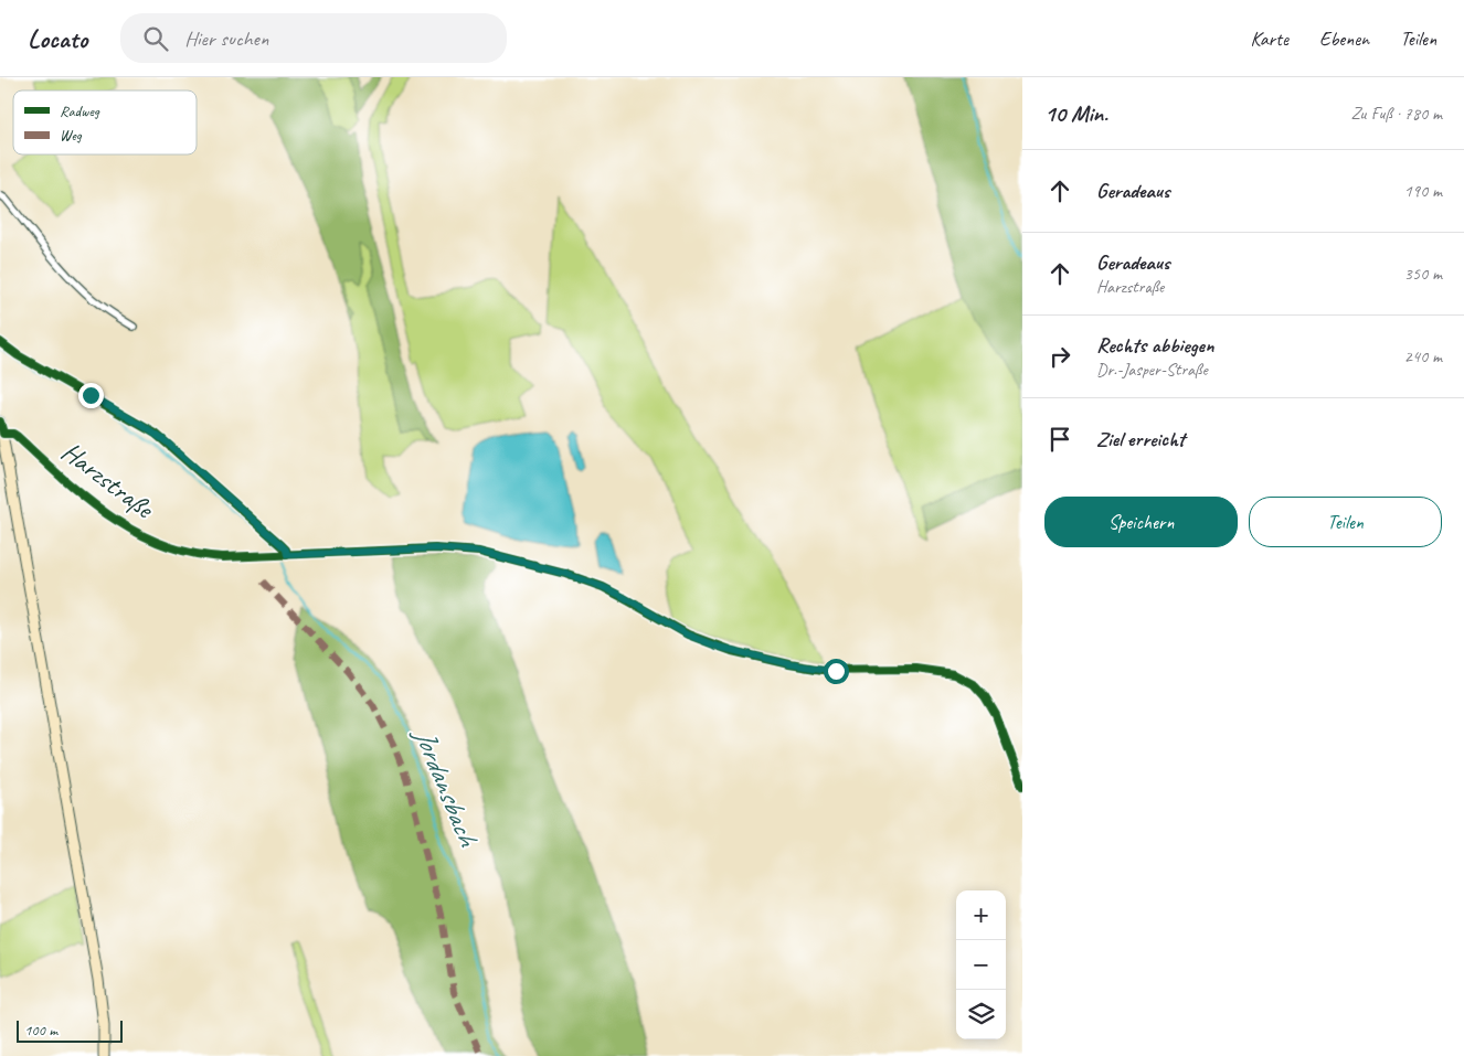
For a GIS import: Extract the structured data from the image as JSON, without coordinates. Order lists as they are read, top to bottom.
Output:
{
  "streets": {
    "street": ["Harzstraße"]
  },
  "water": ["Jordansbach"],
  "legend": ["Radweg", "Weg"],
  "scale_bar": "100 m",
  "page": {
    "header": "Locato",
    "search": "Hier suchen",
    "nav": ["Karte", "Ebenen", "Teilen"],
    "heading": ["10 Min.", "Zu Fuß · 780 m"],
    "list": [
      ["Geradeaus", "190 m"],
      ["Geradeaus", "Harzstraße", "350 m"],
      ["Rechts abbiegen", "Dr.-Jasper-Straße", "240 m"],
      "Ziel erreicht"
    ],
    "buttons": ["Speichern", "Teilen"],
    "map_buttons": ["+", "−"],
    "scale": "100 m"
  }
}
